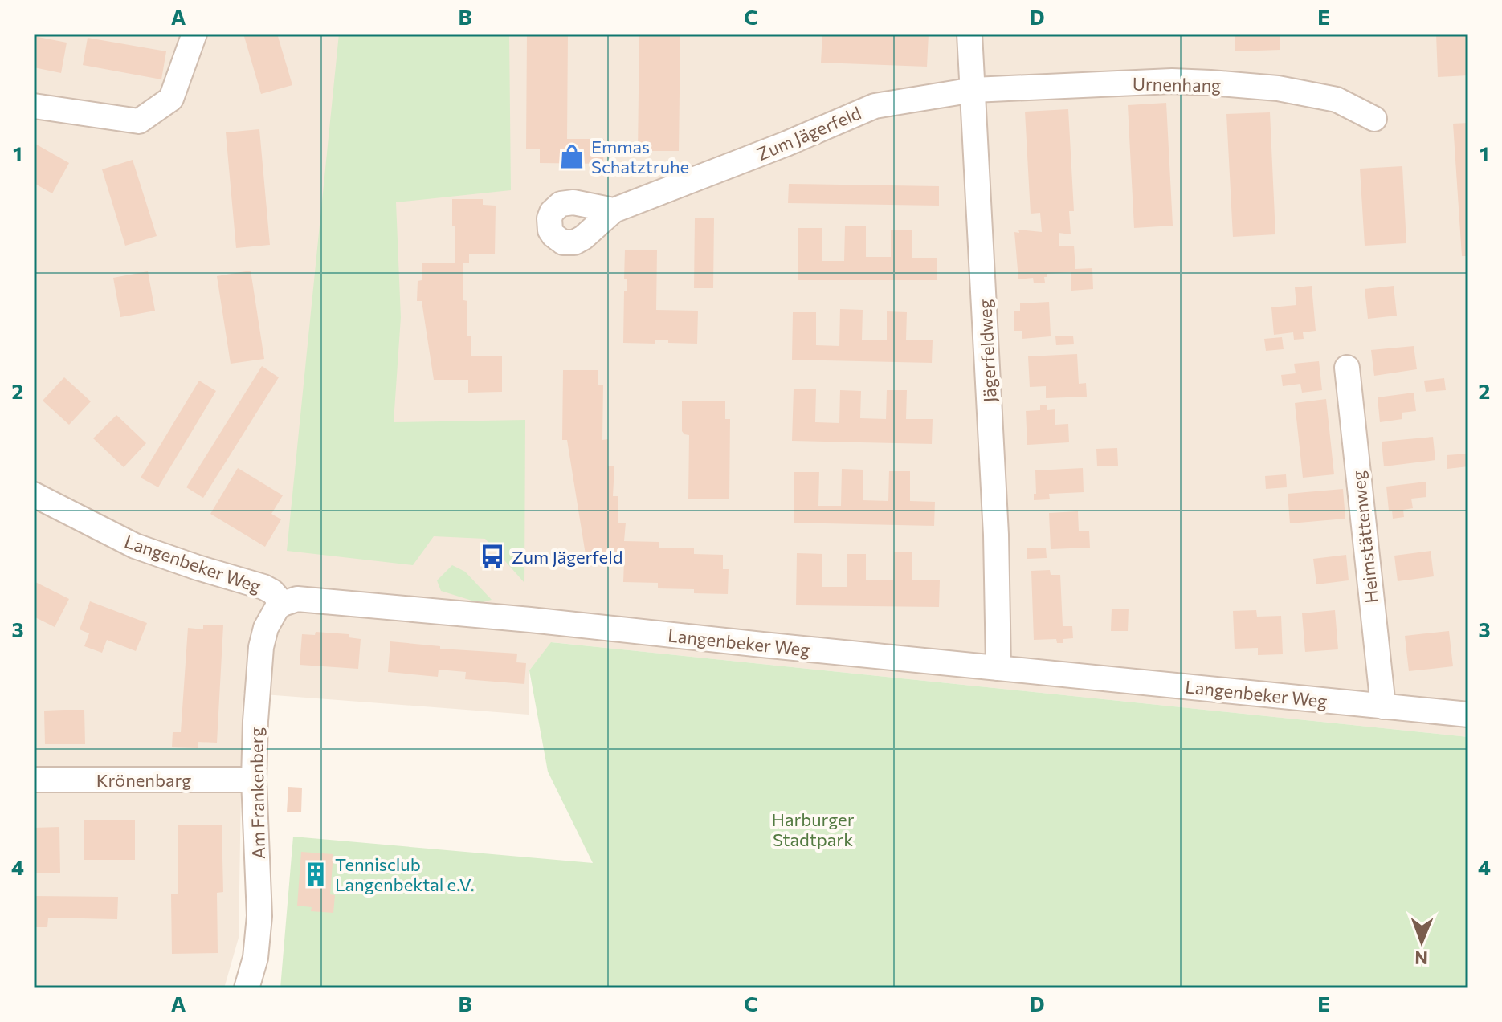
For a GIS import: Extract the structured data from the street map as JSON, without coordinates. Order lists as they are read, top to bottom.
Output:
{
  "streets": {
    "street": [
      "Urnenhang",
      "Zum Jägerfeld",
      "Jägerfeldweg",
      "Heimstättenweg",
      "Langenbeker Weg",
      "Krönenbarg",
      "Am Frankenberg"
    ]
  },
  "crossings": [
    ["Urnenhang", "Zum Jägerfeld"],
    ["Urnenhang", "Jägerfeldweg"],
    ["Zum Jägerfeld", "Jägerfeldweg"],
    ["Jägerfeldweg", "Langenbeker Weg"],
    ["Heimstättenweg", "Langenbeker Weg"],
    ["Langenbeker Weg", "Am Frankenberg"],
    ["Krönenbarg", "Am Frankenberg"]
  ],
  "parks": ["Harburger Stadtpark"],
  "places": {
    "shop": ["Emmas Schatztruhe"],
    "bus stop": ["Zum Jägerfeld"],
    "building": ["Tennisclub Langenbektal e.V."]
  },
  "north": "bottom",
  "grid": {
    "columns": [
      "A",
      "B",
      "C",
      "D",
      "E"
    ],
    "rows": [
      "1",
      "2",
      "3",
      "4"
    ]
  }
}
